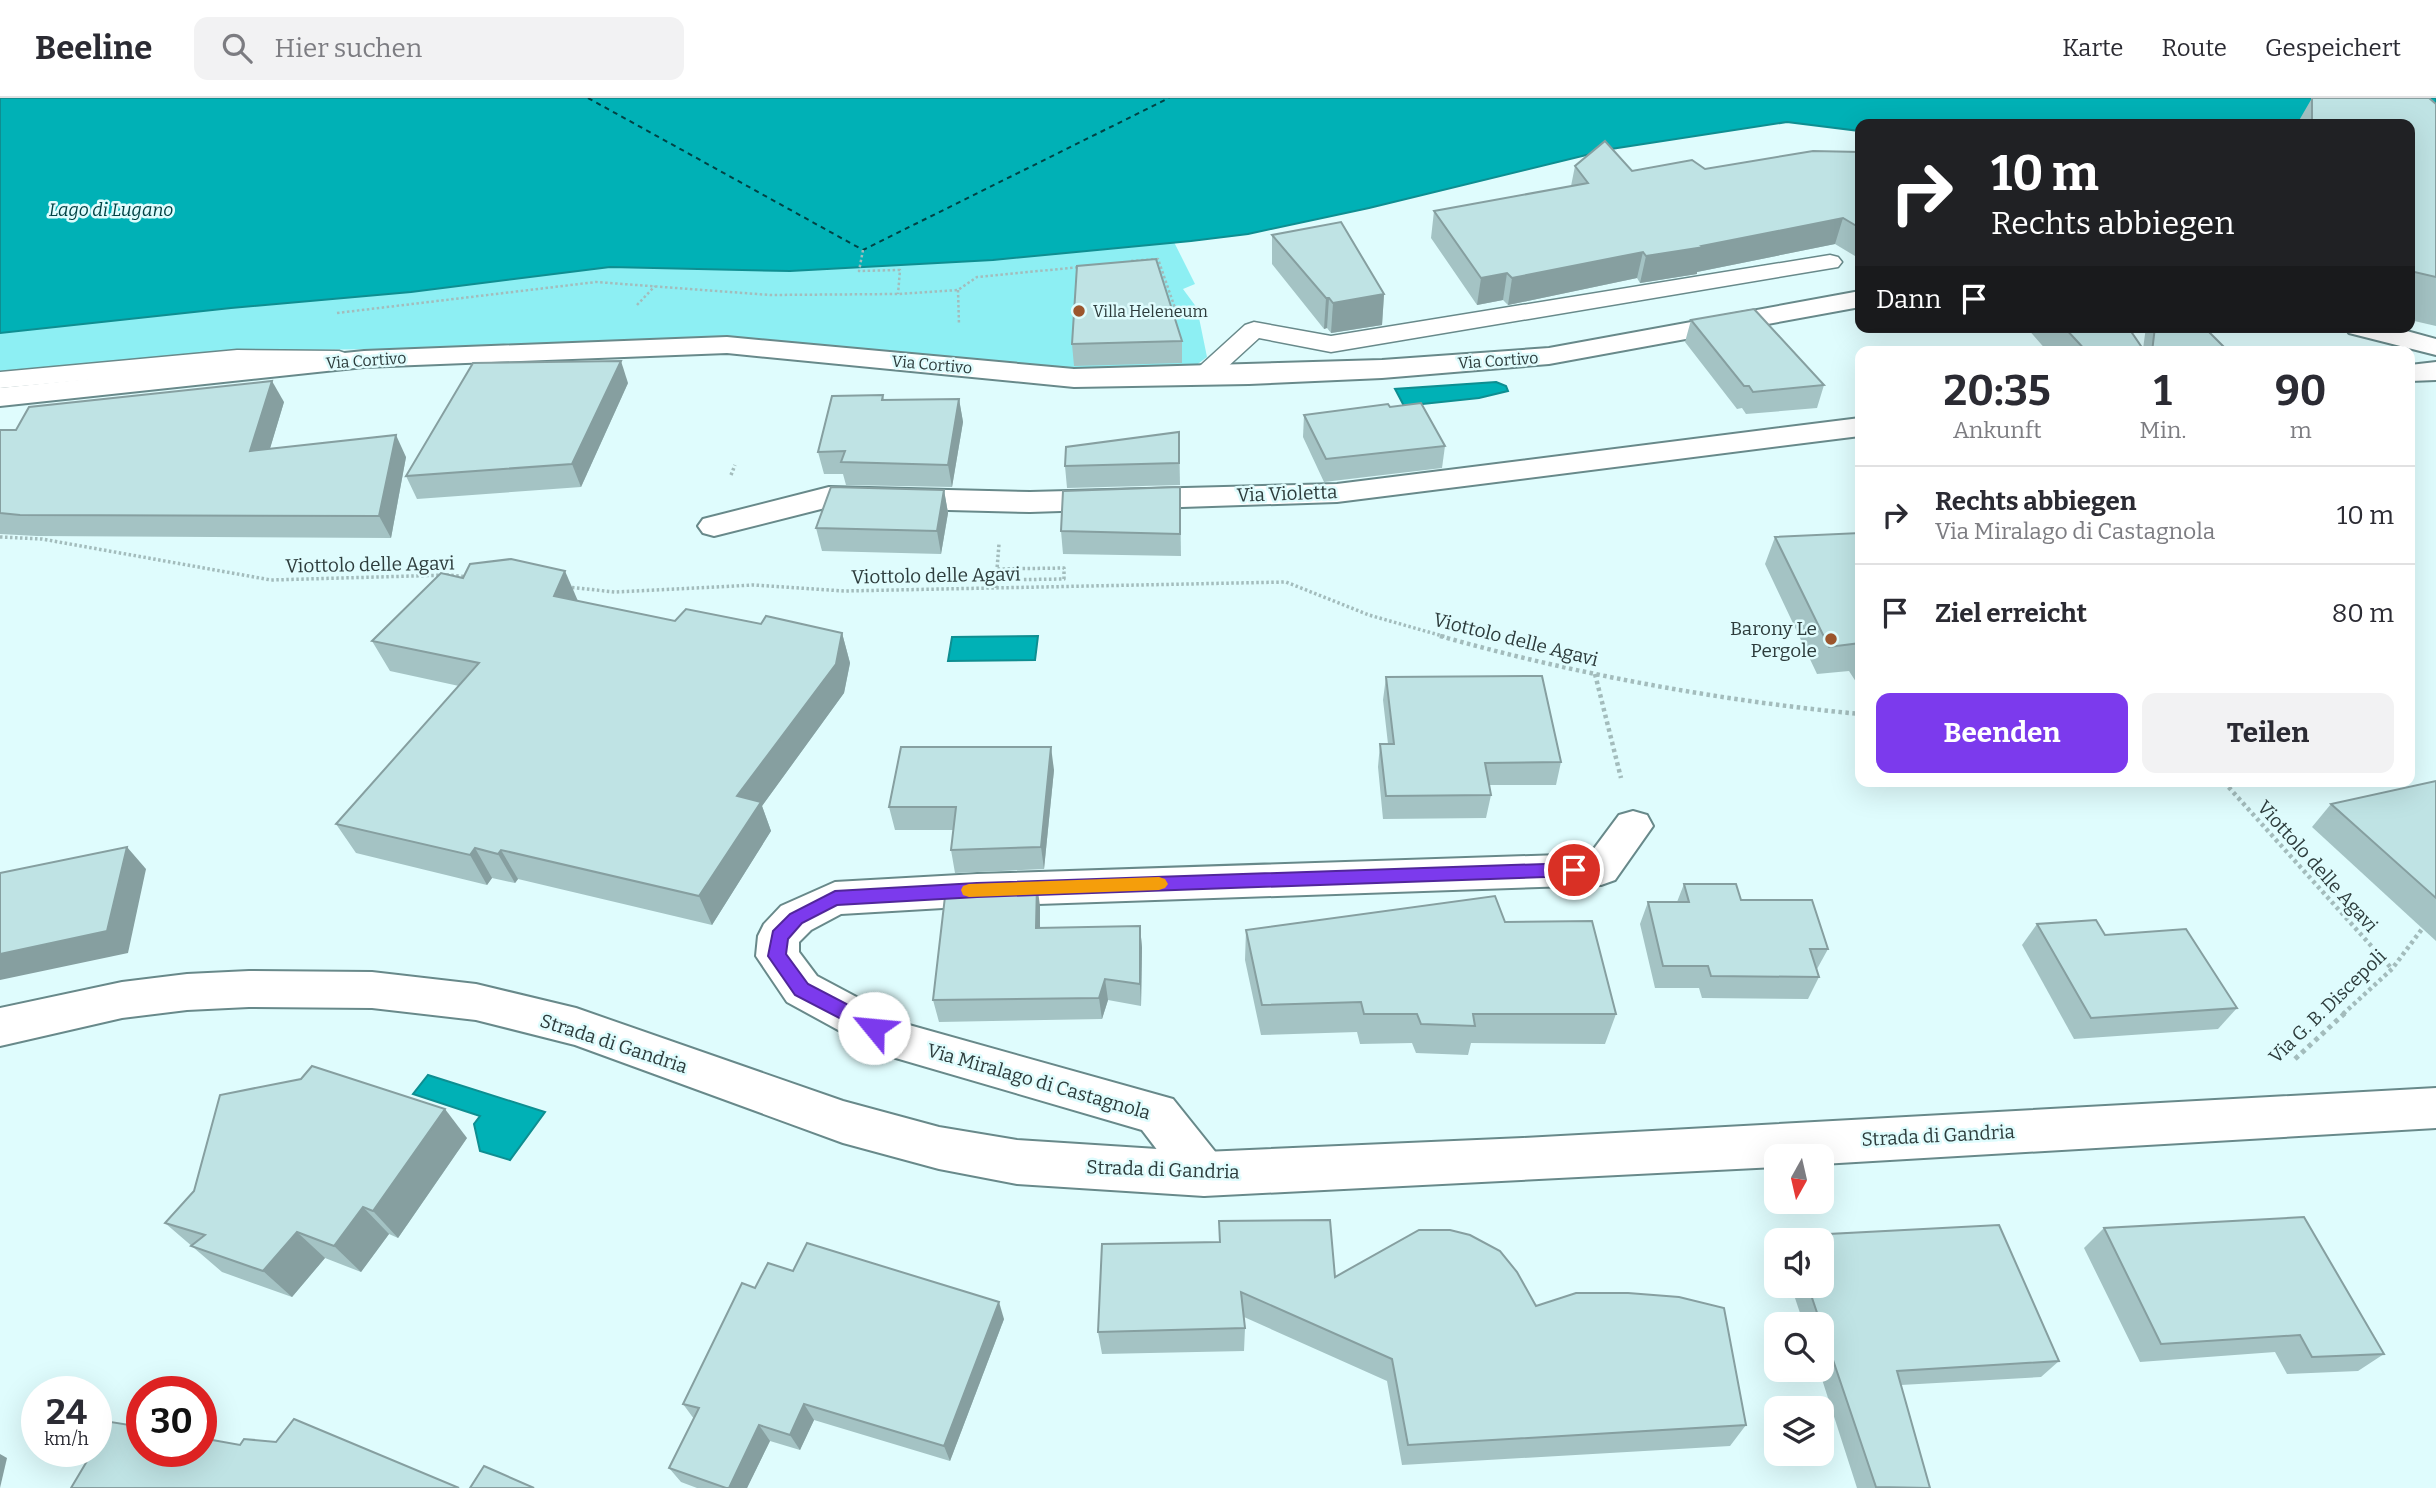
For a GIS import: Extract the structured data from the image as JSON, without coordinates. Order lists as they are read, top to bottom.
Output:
{
  "streets": {
    "street": [
      "Via Cortivo",
      "Via Violetta",
      "Strada di Gandria",
      "Via Miralago di Castagnola"
    ],
    "path": ["Viottolo delle Agavi", "Via G. B. Discepoli"]
  },
  "crossings": [
    ["Viottolo delle Agavi", "Via G. B. Discepoli"],
    ["Via G. B. Discepoli", "Strada di Gandria"],
    ["Strada di Gandria", "Via Miralago di Castagnola"]
  ],
  "water": ["Lago di Lugano"],
  "places": ["Villa Heleneum", "Barony Le Pergole"],
  "north": "bottom",
  "page": {
    "header": "Beeline",
    "search": "Hier suchen",
    "nav": ["Karte", "Route", "Gespeichert"],
    "turn": ["10 m", "Rechts abbiegen"],
    "then": "Dann",
    "eta": [
      "20:35",
      "Ankunft",
      "1",
      "Min.",
      "90",
      "m"
    ],
    "list": [
      {
        "name": "Rechts abbiegen",
        "note": "Via Miralago di Castagnola",
        "value": "10 m"
      },
      {
        "name": "Ziel erreicht",
        "value": "80 m"
      }
    ],
    "buttons": ["Beenden", "Teilen"],
    "speed": "24 km/h",
    "limit": "30"
  }
}
